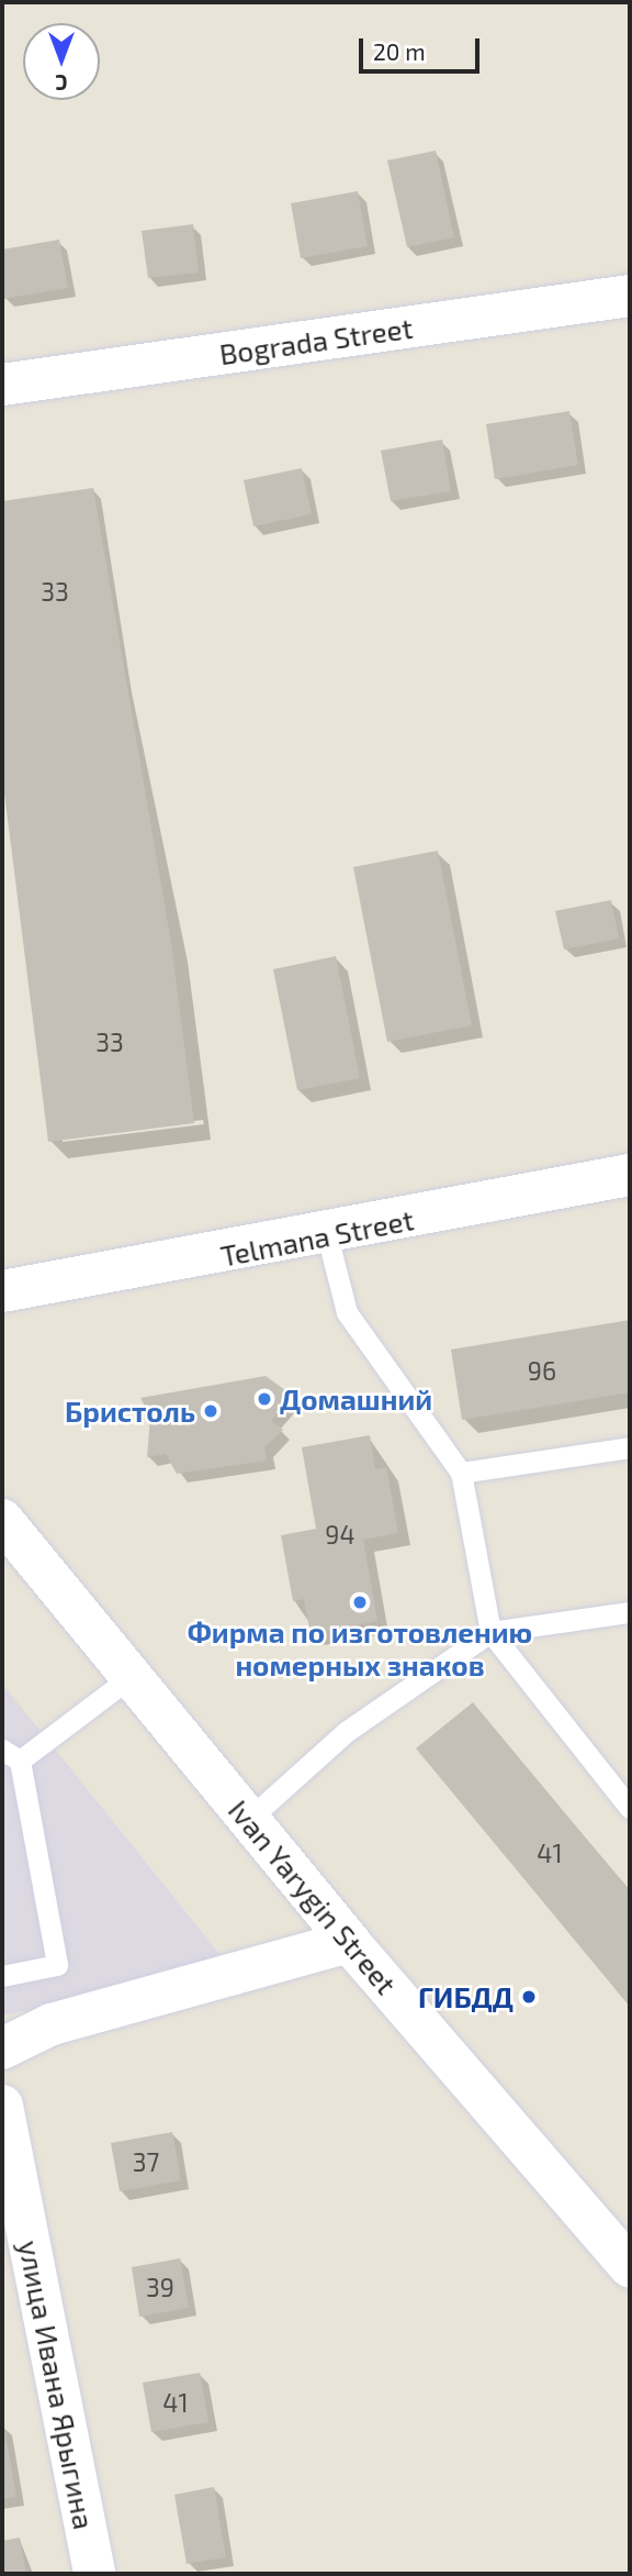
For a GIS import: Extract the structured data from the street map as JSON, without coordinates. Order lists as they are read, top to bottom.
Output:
{
  "streets": {
    "street": [
      "Bograda Street",
      "Telmana Street",
      "Ivan Yarygin Street",
      "улица Ивана Ярыгина"
    ]
  },
  "places": [
    "Домашний",
    "Бристоль",
    "Фирма по изготовлению номерных знаков",
    "ГИБДД"
  ],
  "house_numbers": [
    "33",
    "33",
    "96",
    "94",
    "41",
    "37",
    "39",
    "41"
  ],
  "scale_bar": "20 m",
  "north": "bottom"
}
